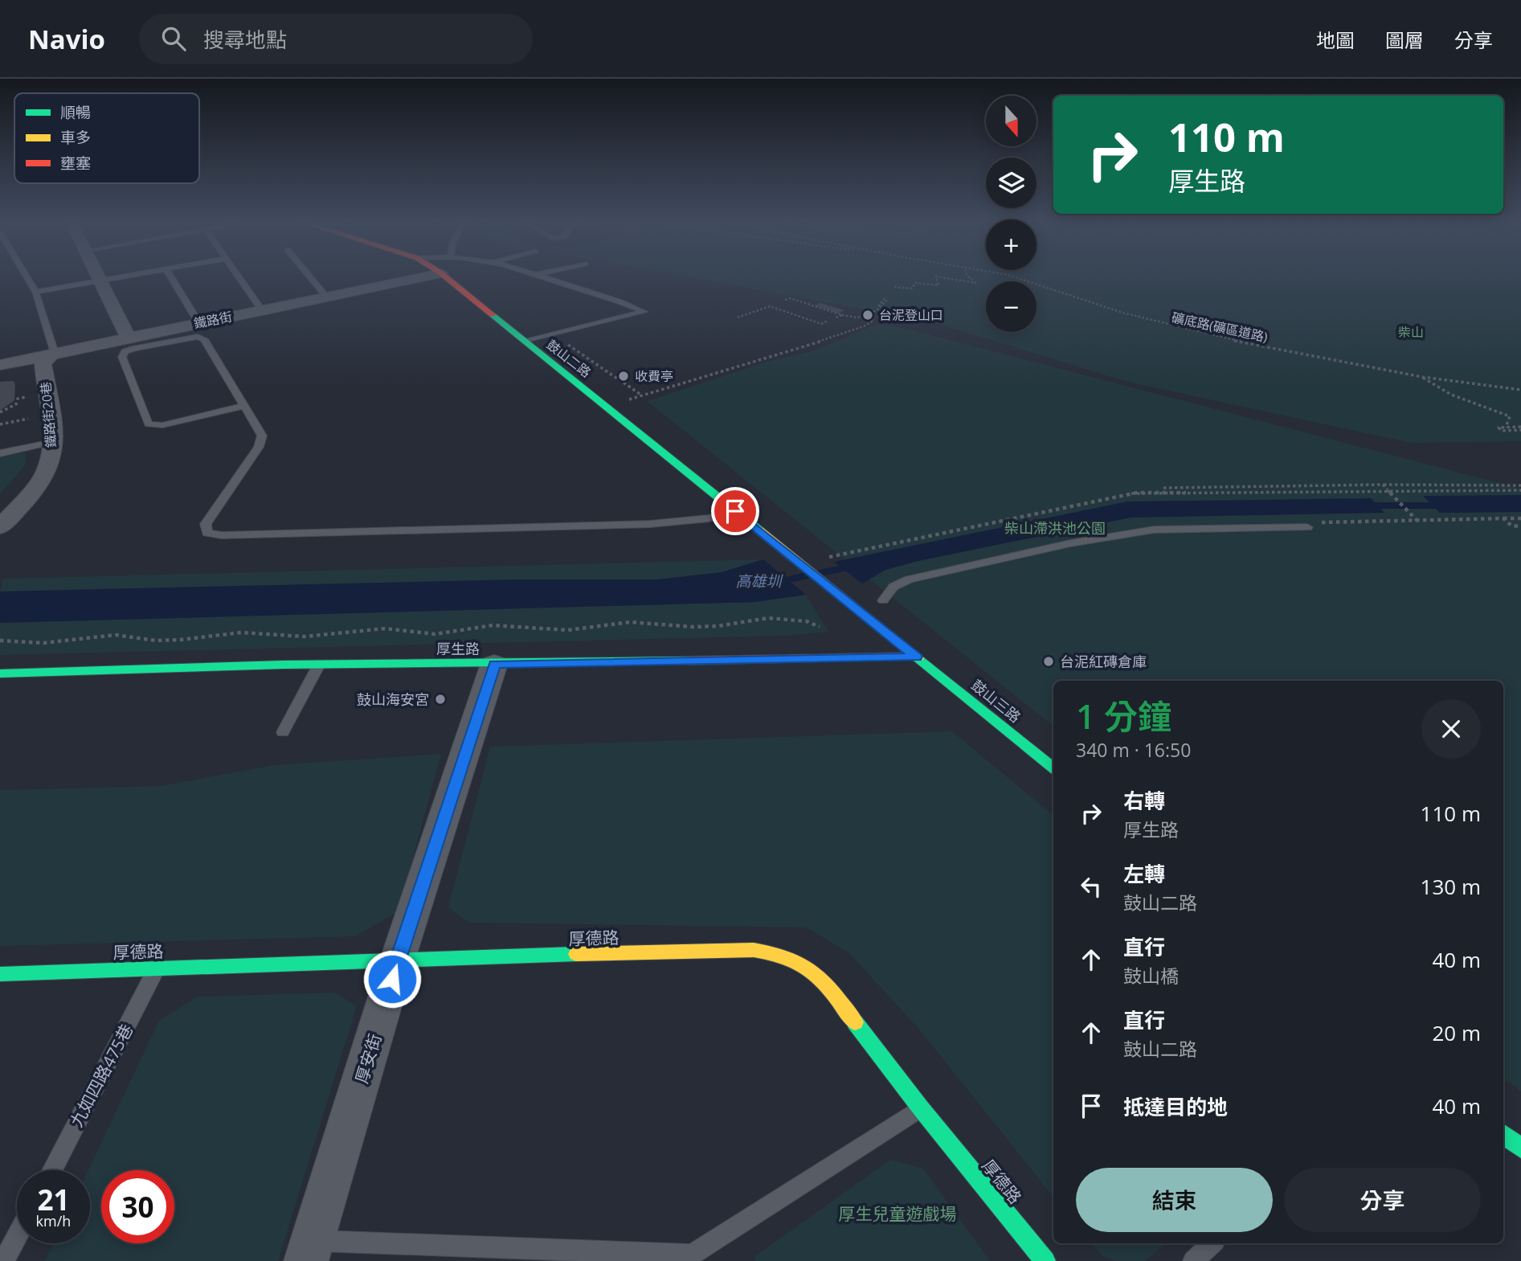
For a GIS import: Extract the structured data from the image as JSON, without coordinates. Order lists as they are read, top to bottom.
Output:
{
  "streets": {
    "street": [
      "鐵路街",
      "鼓山二路",
      "鐵路街20巷",
      "厚生路",
      "鼓山三路",
      "厚德路",
      "厚安街"
    ],
    "lane": ["九如四路475巷"],
    "path": ["礦底路(礦區道路)"]
  },
  "crossings": [
    ["鐵路街", "鐵路街20巷"],
    ["鼓山二路", "厚生路"],
    ["鼓山二路", "鼓山三路"],
    ["厚生路", "鼓山三路"],
    ["厚生路", "厚安街"],
    ["厚德路", "厚安街"],
    ["厚德路", "九如四路475巷"]
  ],
  "water": ["高雄圳"],
  "parks": ["柴山", "柴山滯洪池公園", "厚生兒童遊戲場"],
  "places": [
    "台泥登山口",
    "收費亭",
    "台泥紅磚倉庫",
    "鼓山海安宮"
  ],
  "legend": ["順暢", "車多", "壅塞"],
  "north": "bottom",
  "page": {
    "header": "Navio",
    "search": "搜尋地點",
    "nav": ["地圖", "圖層", "分享"],
    "map_buttons": ["+", "−"],
    "turn": ["110 m", "厚生路"],
    "heading": ["1 分鐘", "340 m · 16:50"],
    "list": [
      {
        "name": "右轉",
        "note": "厚生路",
        "value": "110 m"
      },
      {
        "name": "左轉",
        "note": "鼓山二路",
        "value": "130 m"
      },
      {
        "name": "直行",
        "note": "鼓山橋",
        "value": "40 m"
      },
      {
        "name": "直行",
        "note": "鼓山二路",
        "value": "20 m"
      },
      {
        "name": "抵達目的地",
        "value": "40 m"
      }
    ],
    "buttons": ["結束", "分享"],
    "speed": "21 km/h",
    "limit": "30"
  }
}
